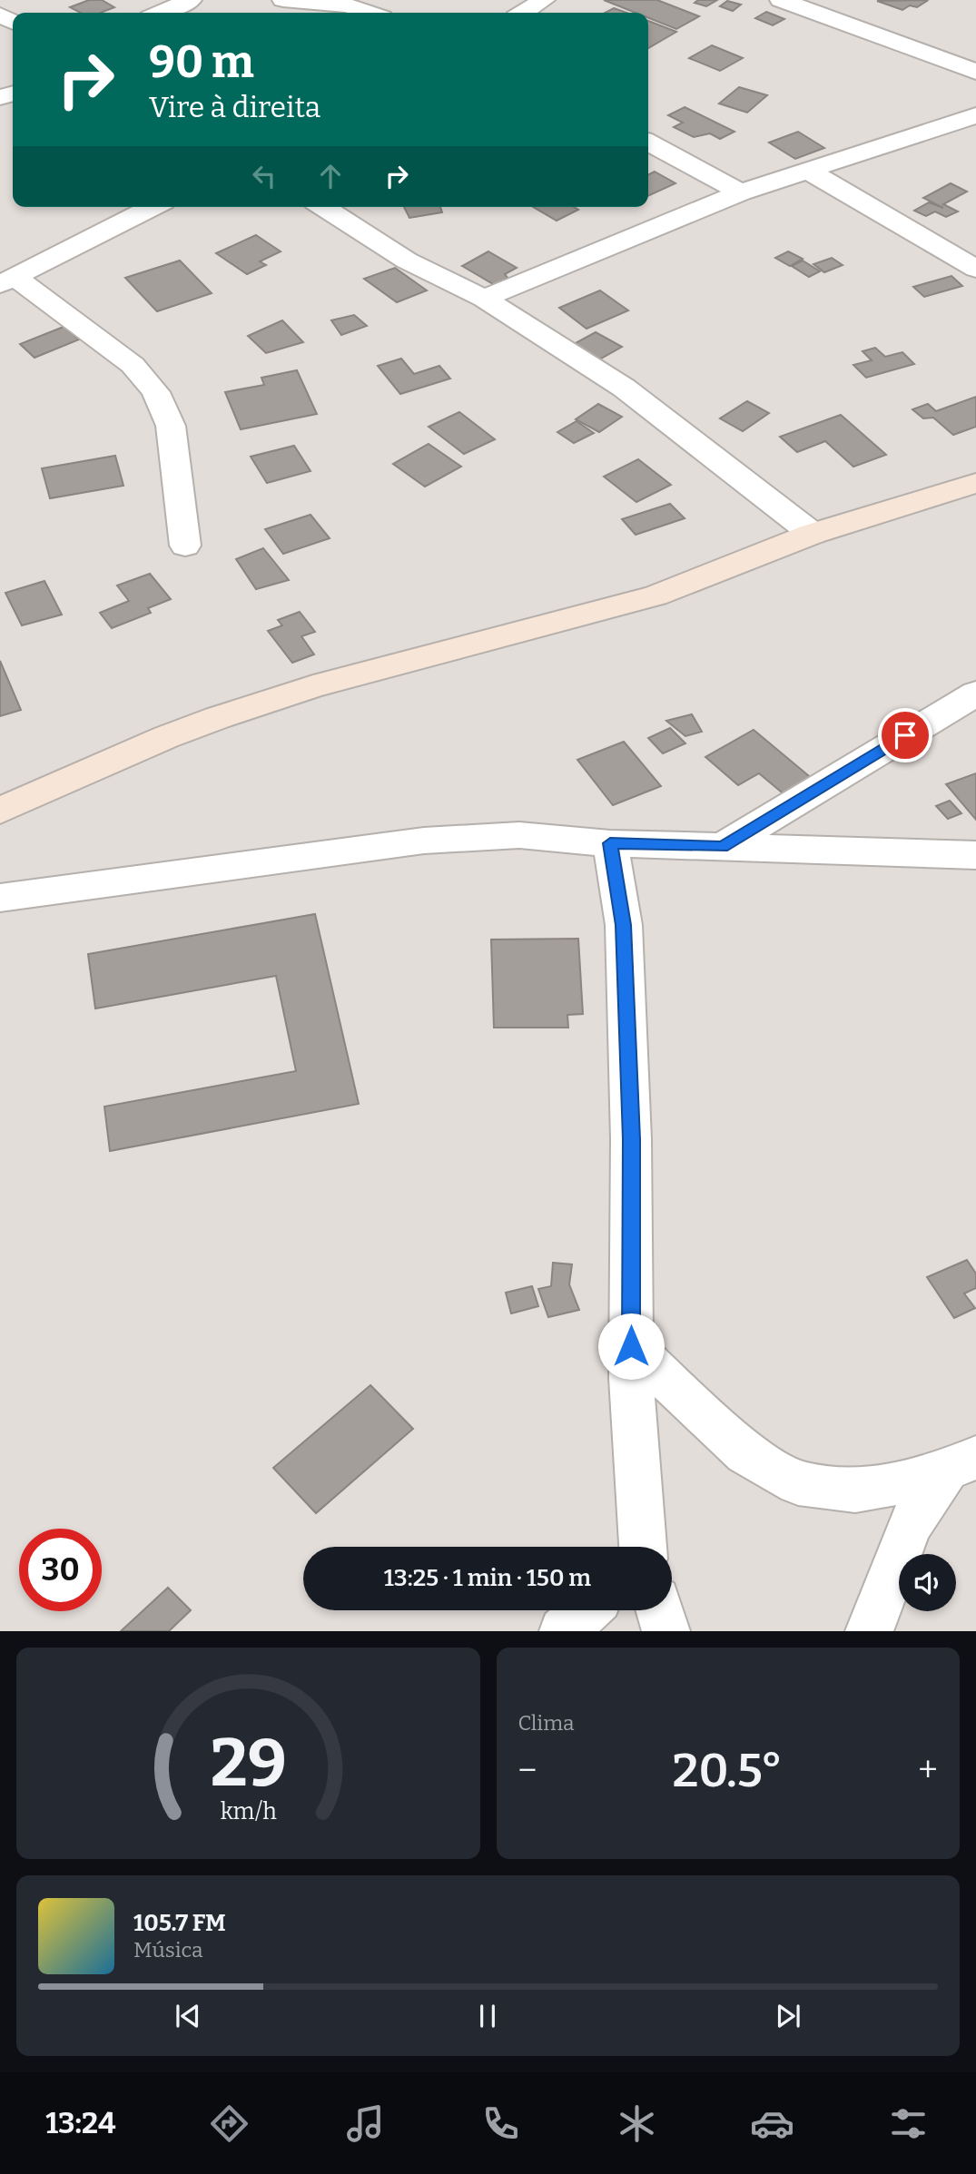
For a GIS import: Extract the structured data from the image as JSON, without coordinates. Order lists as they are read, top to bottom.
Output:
{
  "page": {
    "turn": ["90 m", "Vire à direita"],
    "limit": "30",
    "trip": "13:25 · 1 min · 150 m",
    "tile": "Clima",
    "heat": ["−", "20.5°", "+"],
    "song": ["105.7 FM", "Música"],
    "tabs": "13:24",
    "gauge": ["29", "km/h"]
  }
}
